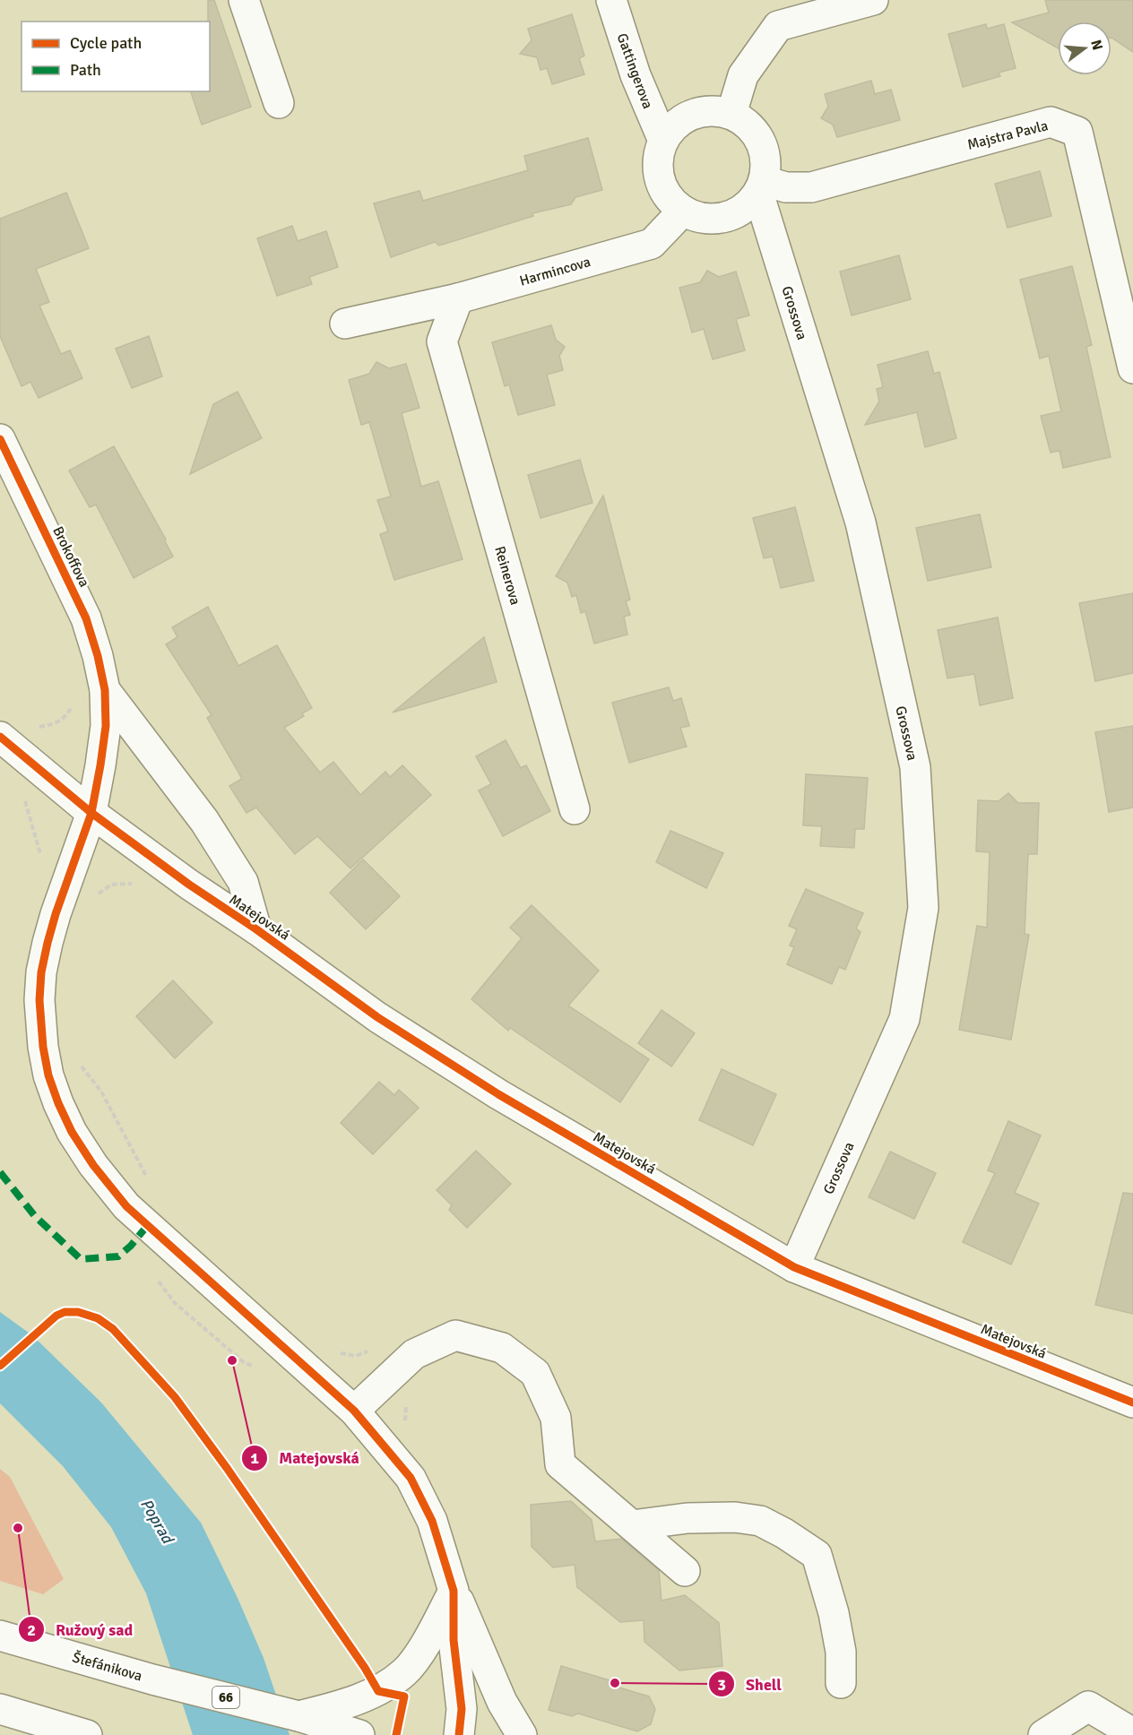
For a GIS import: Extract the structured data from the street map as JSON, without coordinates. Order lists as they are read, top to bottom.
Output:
{
  "streets": {
    "street": [
      "Gattingerova",
      "Majstra Pavla",
      "Harmincova",
      "Grossova",
      "Brokoffova",
      "Reinerova",
      "Matejovská",
      "Štefánikova",
      "66"
    ]
  },
  "crossings": [
    ["Gattingerova", "Majstra Pavla"],
    ["Gattingerova", "Harmincova"],
    ["Gattingerova", "Grossova"],
    ["Majstra Pavla", "Harmincova"],
    ["Majstra Pavla", "Grossova"],
    ["Harmincova", "Grossova"],
    ["Harmincova", "Reinerova"],
    ["Grossova", "Matejovská"],
    ["Brokoffova", "Matejovská"],
    ["Štefánikova", "66"]
  ],
  "water": ["Poprad"],
  "places": ["Matejovská", "Ružový sad", "Shell"],
  "legend": ["Cycle path", "Path"],
  "north": "right"
}
